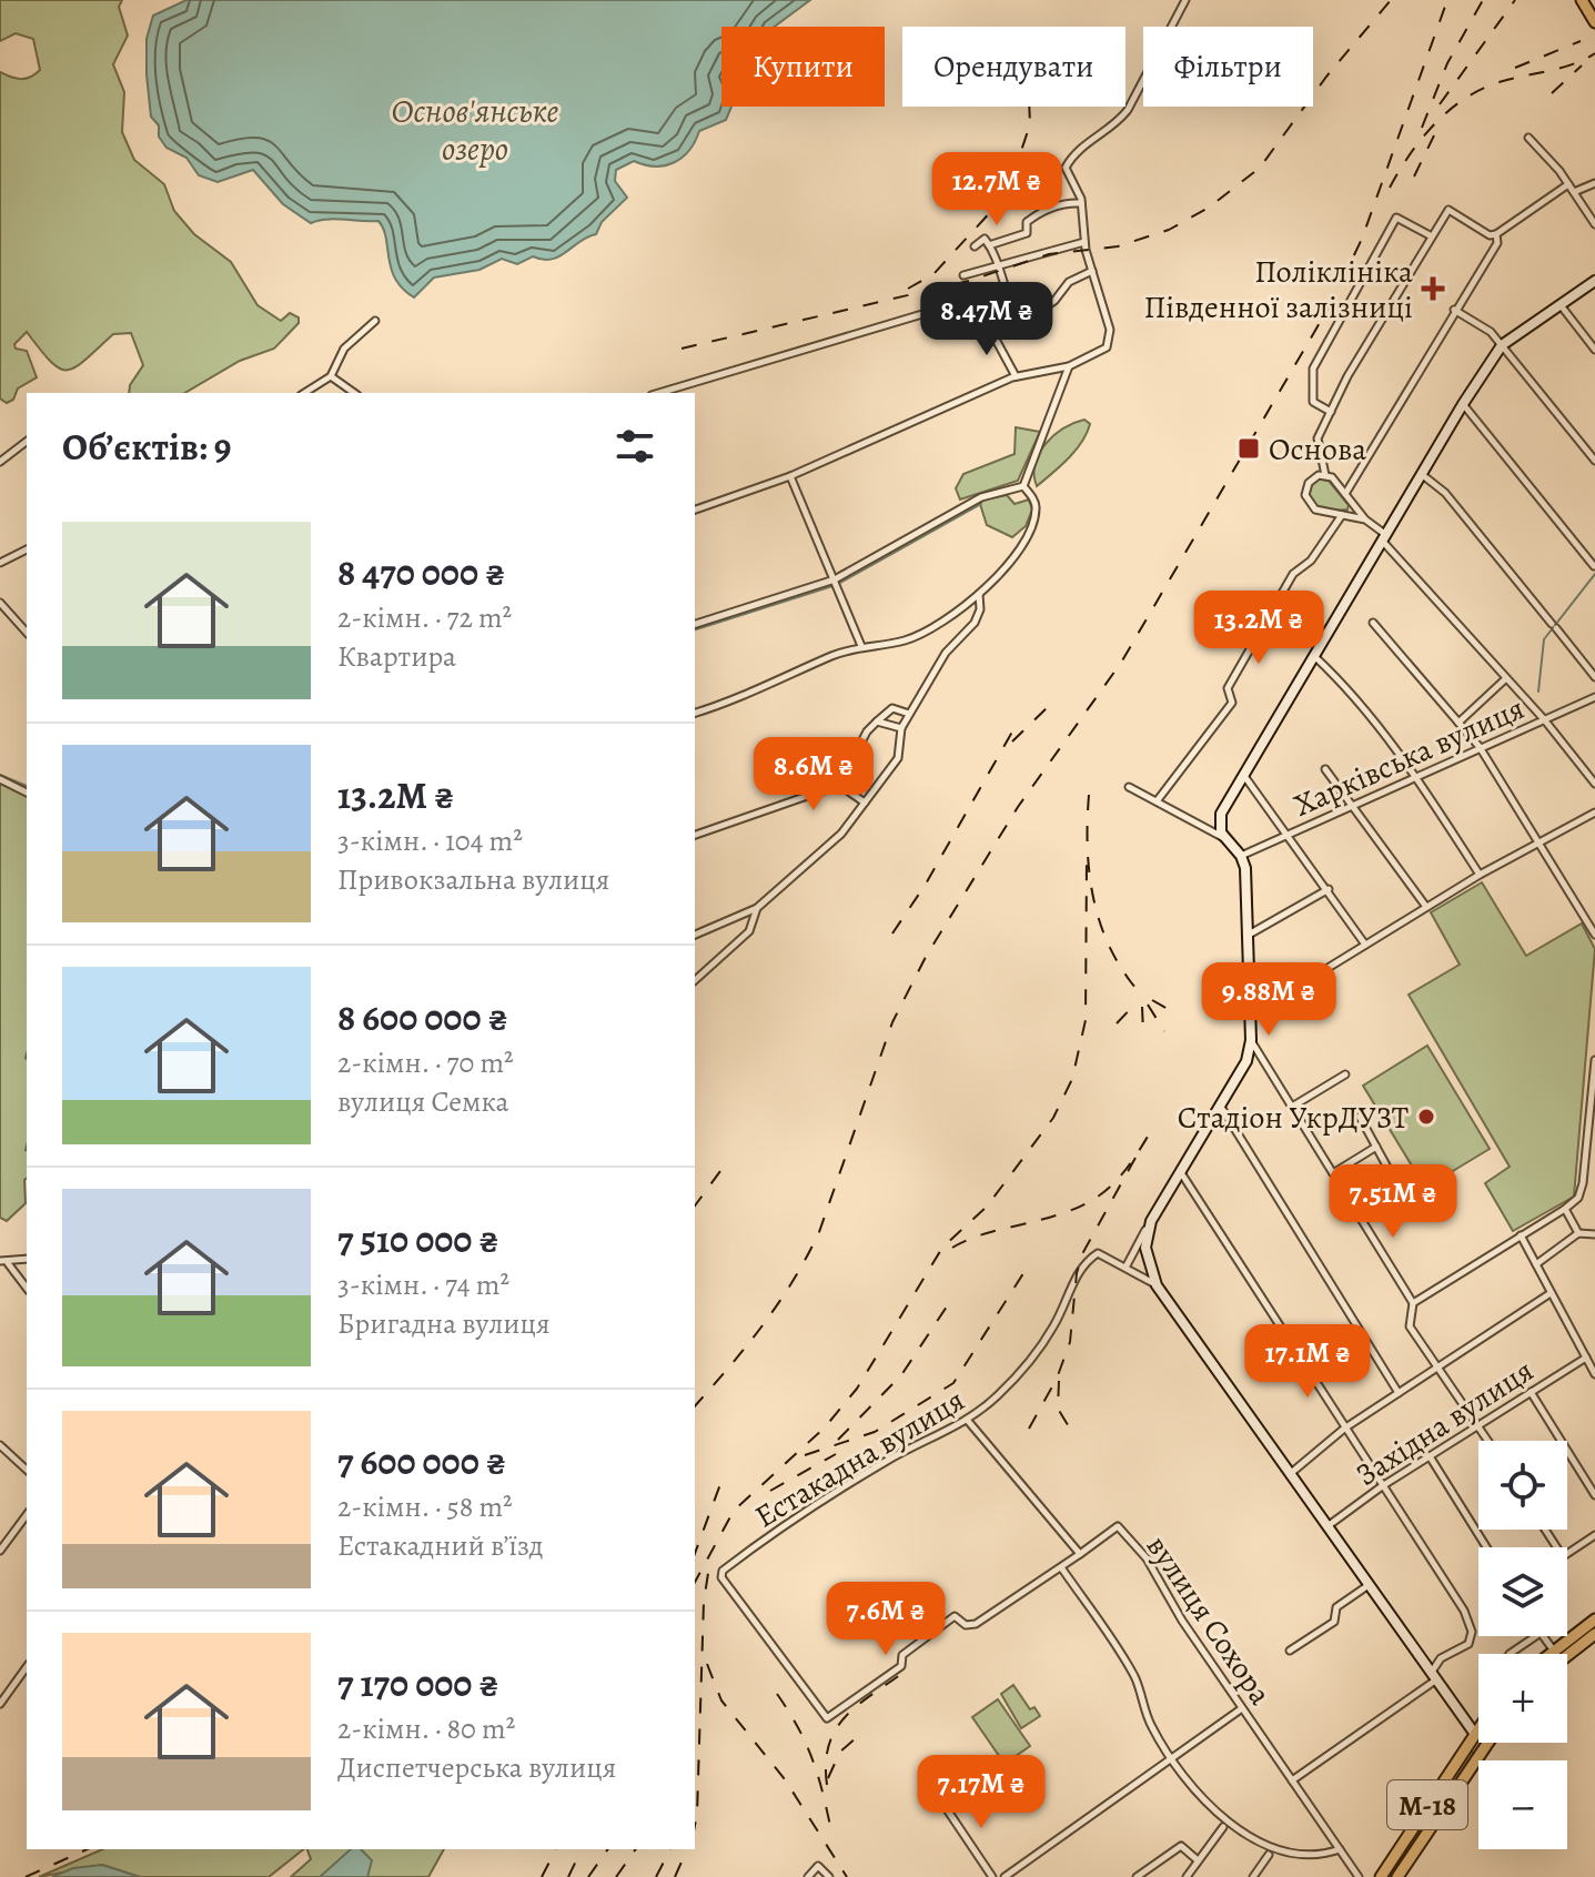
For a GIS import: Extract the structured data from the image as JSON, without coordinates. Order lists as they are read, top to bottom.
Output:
{
  "streets": {
    "main road": ["М-18"],
    "street": [
      "Харківська вулиця",
      "Західна вулиця",
      "Естакадна вулиця",
      "вулиця Сохора"
    ]
  },
  "water": ["Основ'янське озеро"],
  "places": {
    "health": ["Поліклініка Південної залізниці"],
    "transit": ["Основа"],
    "other": ["Стадіон УкрДУЗТ"]
  },
  "page": {
    "chip": ["Купити", "Орендувати", "Фільтри"],
    "price": [
      "12.7M ₴",
      "8.47M ₴",
      "13.2M ₴",
      "8.6M ₴",
      "9.88M ₴",
      "7.51M ₴",
      "17.1M ₴",
      "7.6M ₴",
      "7.17M ₴"
    ],
    "heading": "Об’єктів: 9",
    "list": [
      {
        "name": "8 470 000 ₴",
        "note": "2-кімн. · 72 m² · Квартира"
      },
      {
        "name": "13.2M ₴",
        "note": "3-кімн. · 104 m² · Привокзальна вулиця"
      },
      {
        "name": "8 600 000 ₴",
        "note": "2-кімн. · 70 m² · вулиця Семка"
      },
      {
        "name": "7 510 000 ₴",
        "note": "3-кімн. · 74 m² · Бригадна вулиця"
      },
      {
        "name": "7 600 000 ₴",
        "note": "2-кімн. · 58 m² · Естакадний в’їзд"
      },
      {
        "name": "7 170 000 ₴",
        "note": "2-кімн. · 80 m² · Диспетчерська вулиця"
      }
    ],
    "map_buttons": ["+", "−"]
  }
}
